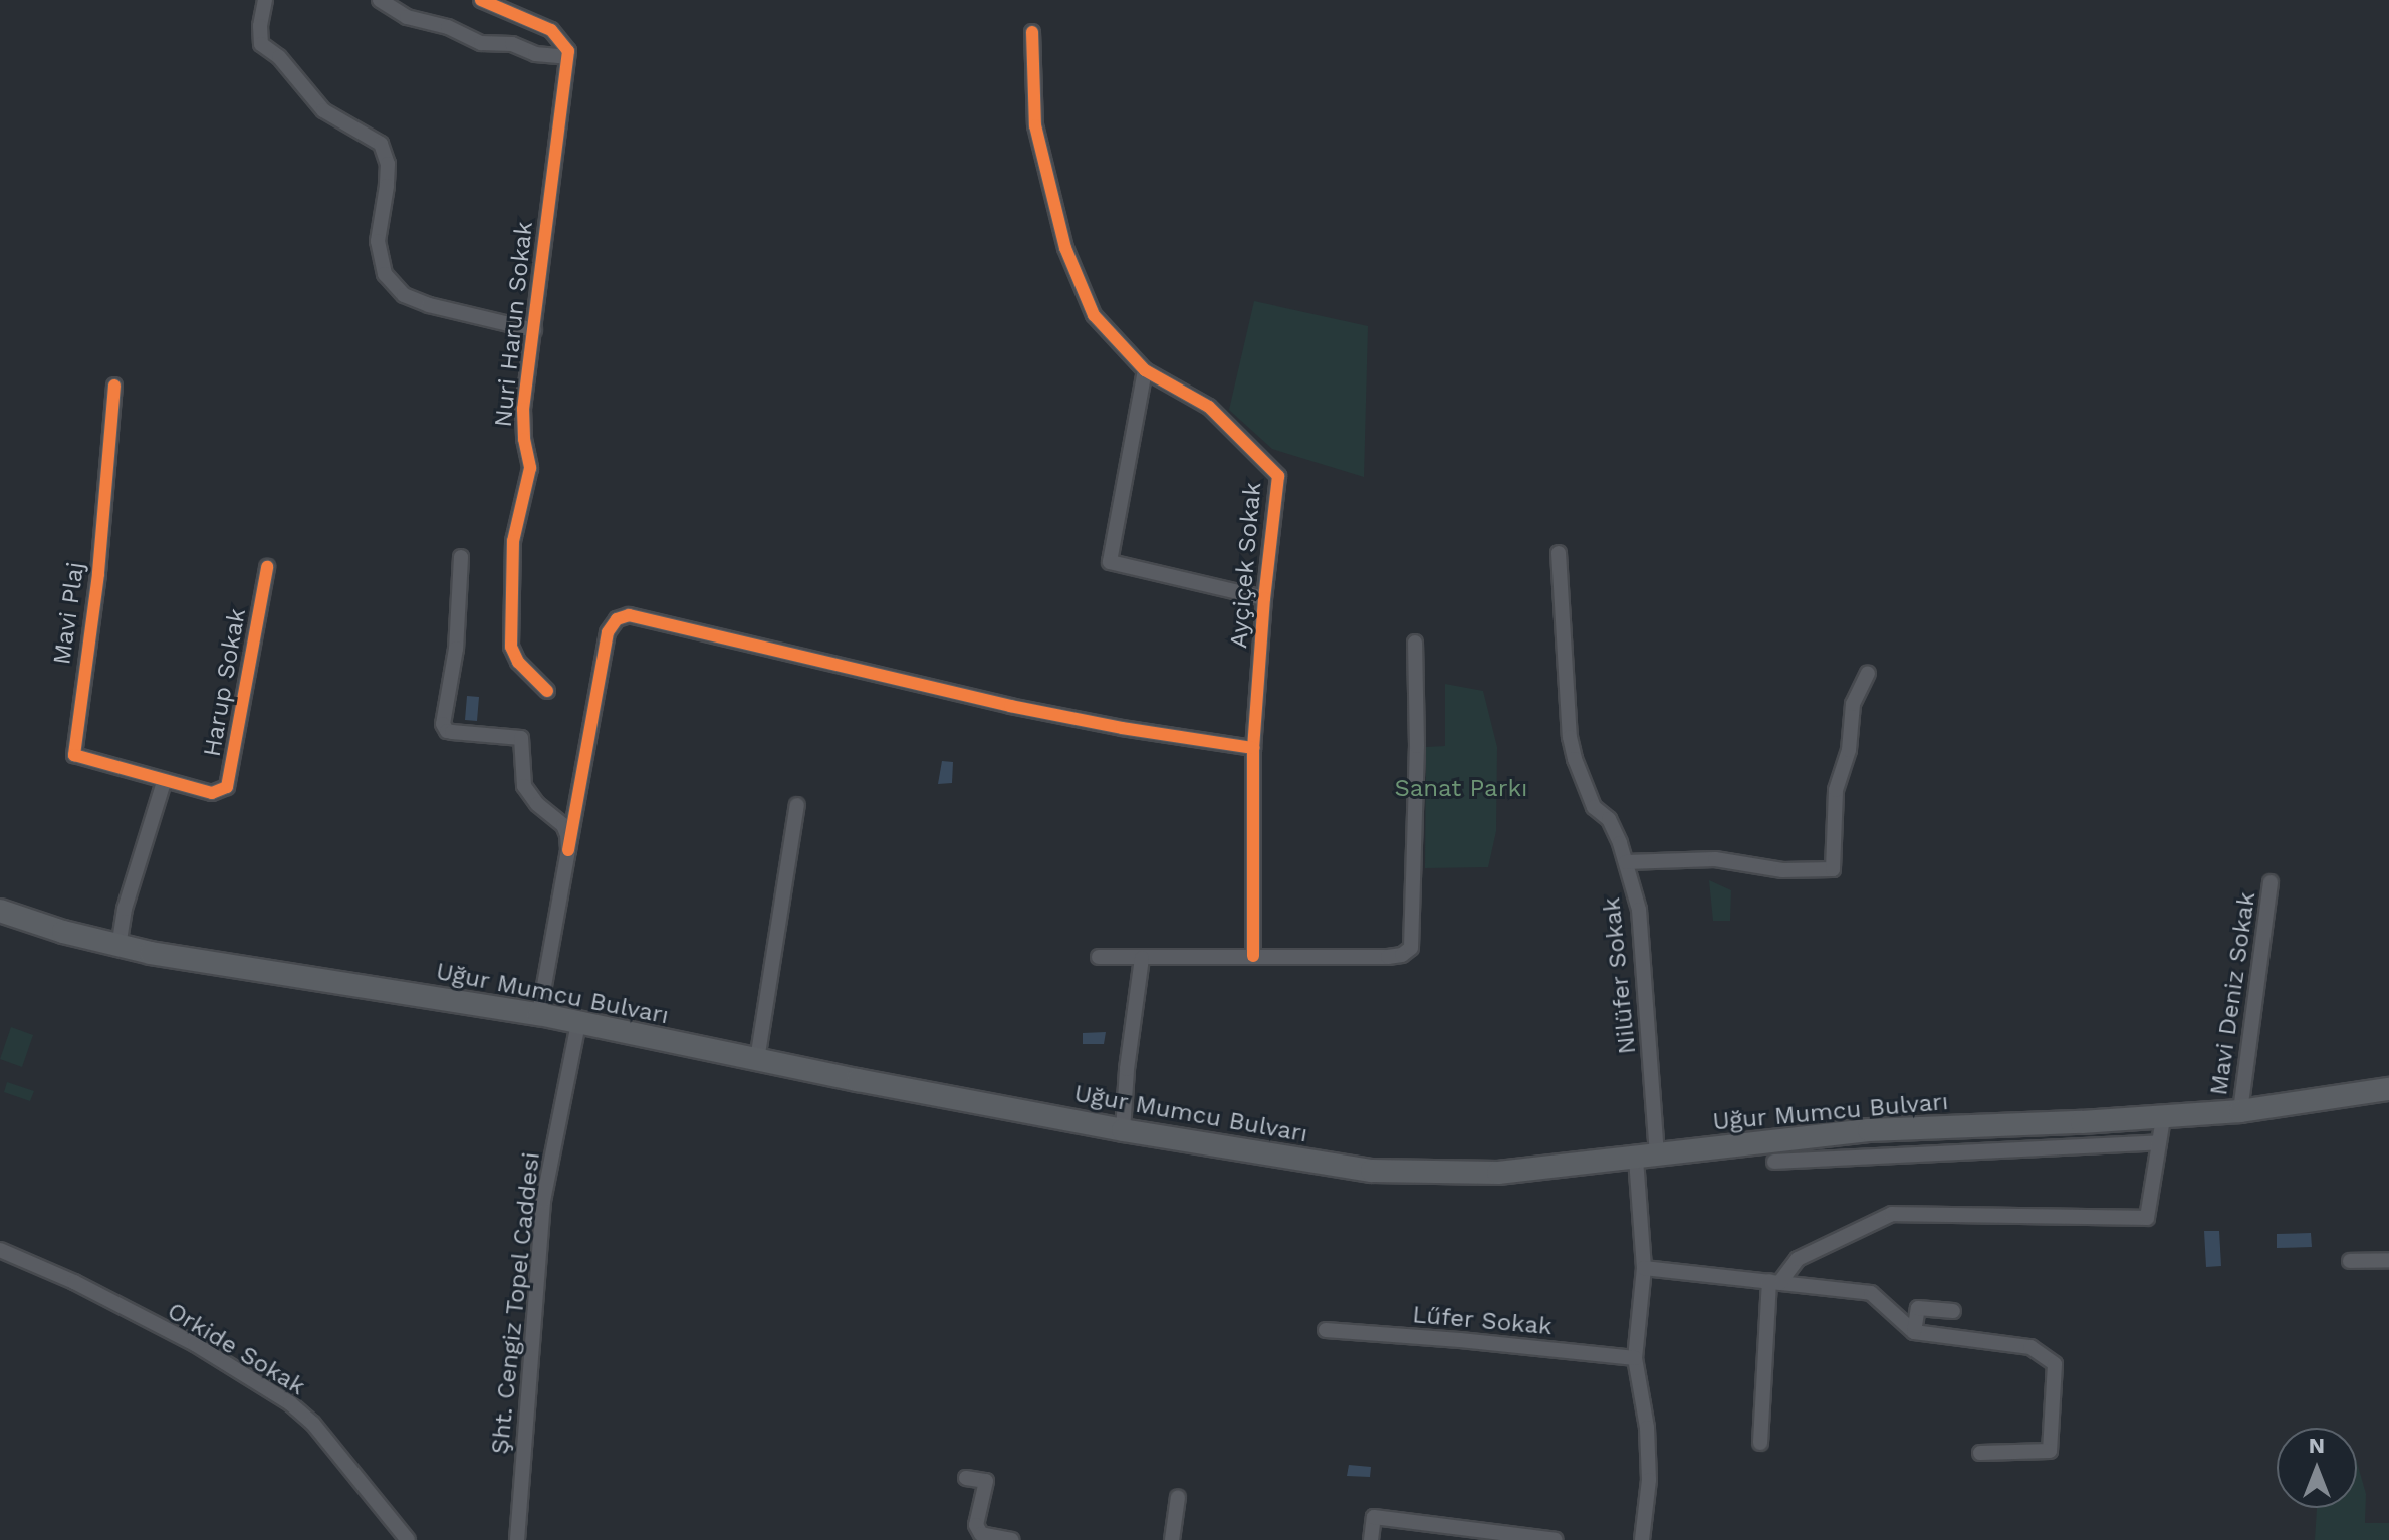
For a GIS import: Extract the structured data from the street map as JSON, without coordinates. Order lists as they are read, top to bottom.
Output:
{
  "streets": {
    "main road": ["Uğur Mumcu Bulvarı"],
    "street": [
      "Nuri Harun Sokak",
      "Ayçiçek Sokak",
      "Mavi Plaj",
      "Harup Sokak",
      "Nilüfer Sokak",
      "Mavi Deniz Sokak",
      "Şht. Cengiz Topel Caddesi",
      "Lűfer Sokak",
      "Orkide Sokak"
    ]
  },
  "crossings": [
    ["Mavi Plaj", "Harup Sokak"],
    ["Nilüfer Sokak", "Uğur Mumcu Bulvarı"],
    ["Nilüfer Sokak", "Lűfer Sokak"],
    ["Uğur Mumcu Bulvarı", "Mavi Deniz Sokak"],
    ["Uğur Mumcu Bulvarı", "Şht. Cengiz Topel Caddesi"]
  ],
  "parks": ["Sanat Parkı"],
  "north": "top"
}
